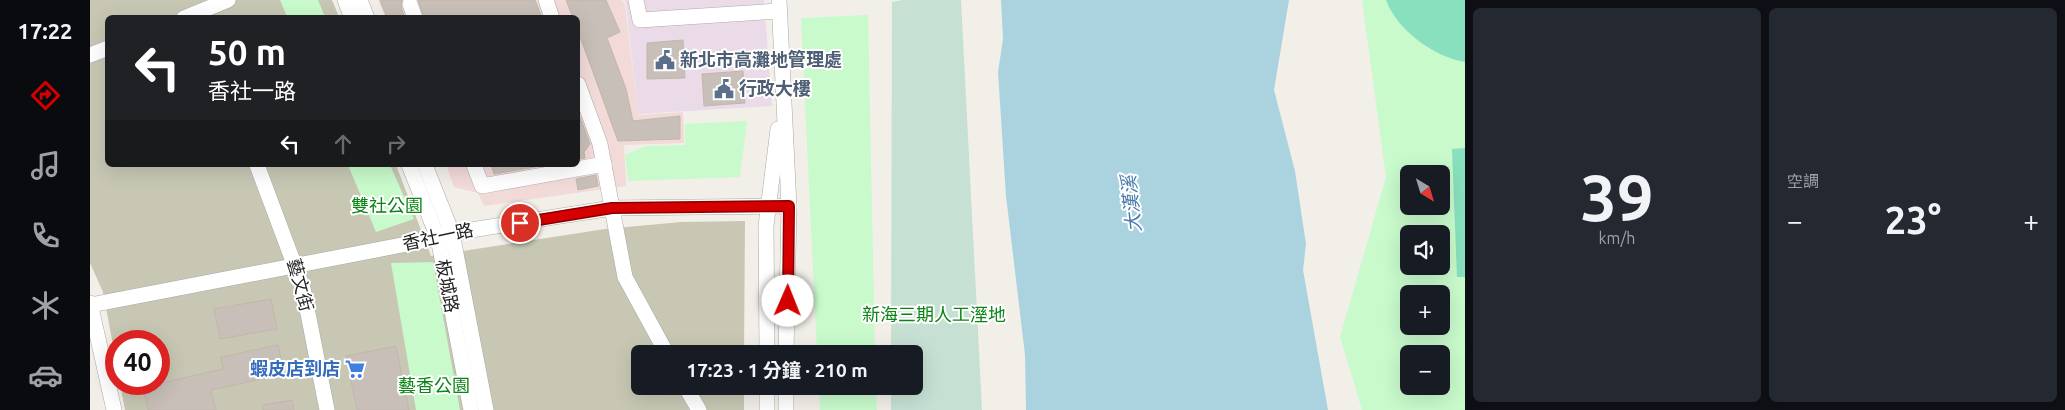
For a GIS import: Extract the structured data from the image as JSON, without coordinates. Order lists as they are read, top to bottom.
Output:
{
  "streets": {
    "street": ["香社一路", "藝文街", "板城路"]
  },
  "crossings": [
    ["香社一路", "藝文街"],
    ["香社一路", "板城路"]
  ],
  "water": ["大漢溪"],
  "parks": ["雙社公園", "新海三期人工溼地", "藝香公園"],
  "places": {
    "public building": ["新北市高灘地管理處", "行政大樓"],
    "supermarket": ["蝦皮店到店"]
  },
  "north": "bottom right",
  "page": {
    "tabs": "17:22",
    "tile": [
      ["39", "km/h"],
      "空調"
    ],
    "turn": ["50 m", "香社一路"],
    "map_buttons": ["+", "−"],
    "heat": ["−", "23°", "+"],
    "limit": "40",
    "trip": "17:23 · 1 分鐘 · 210 m"
  }
}
